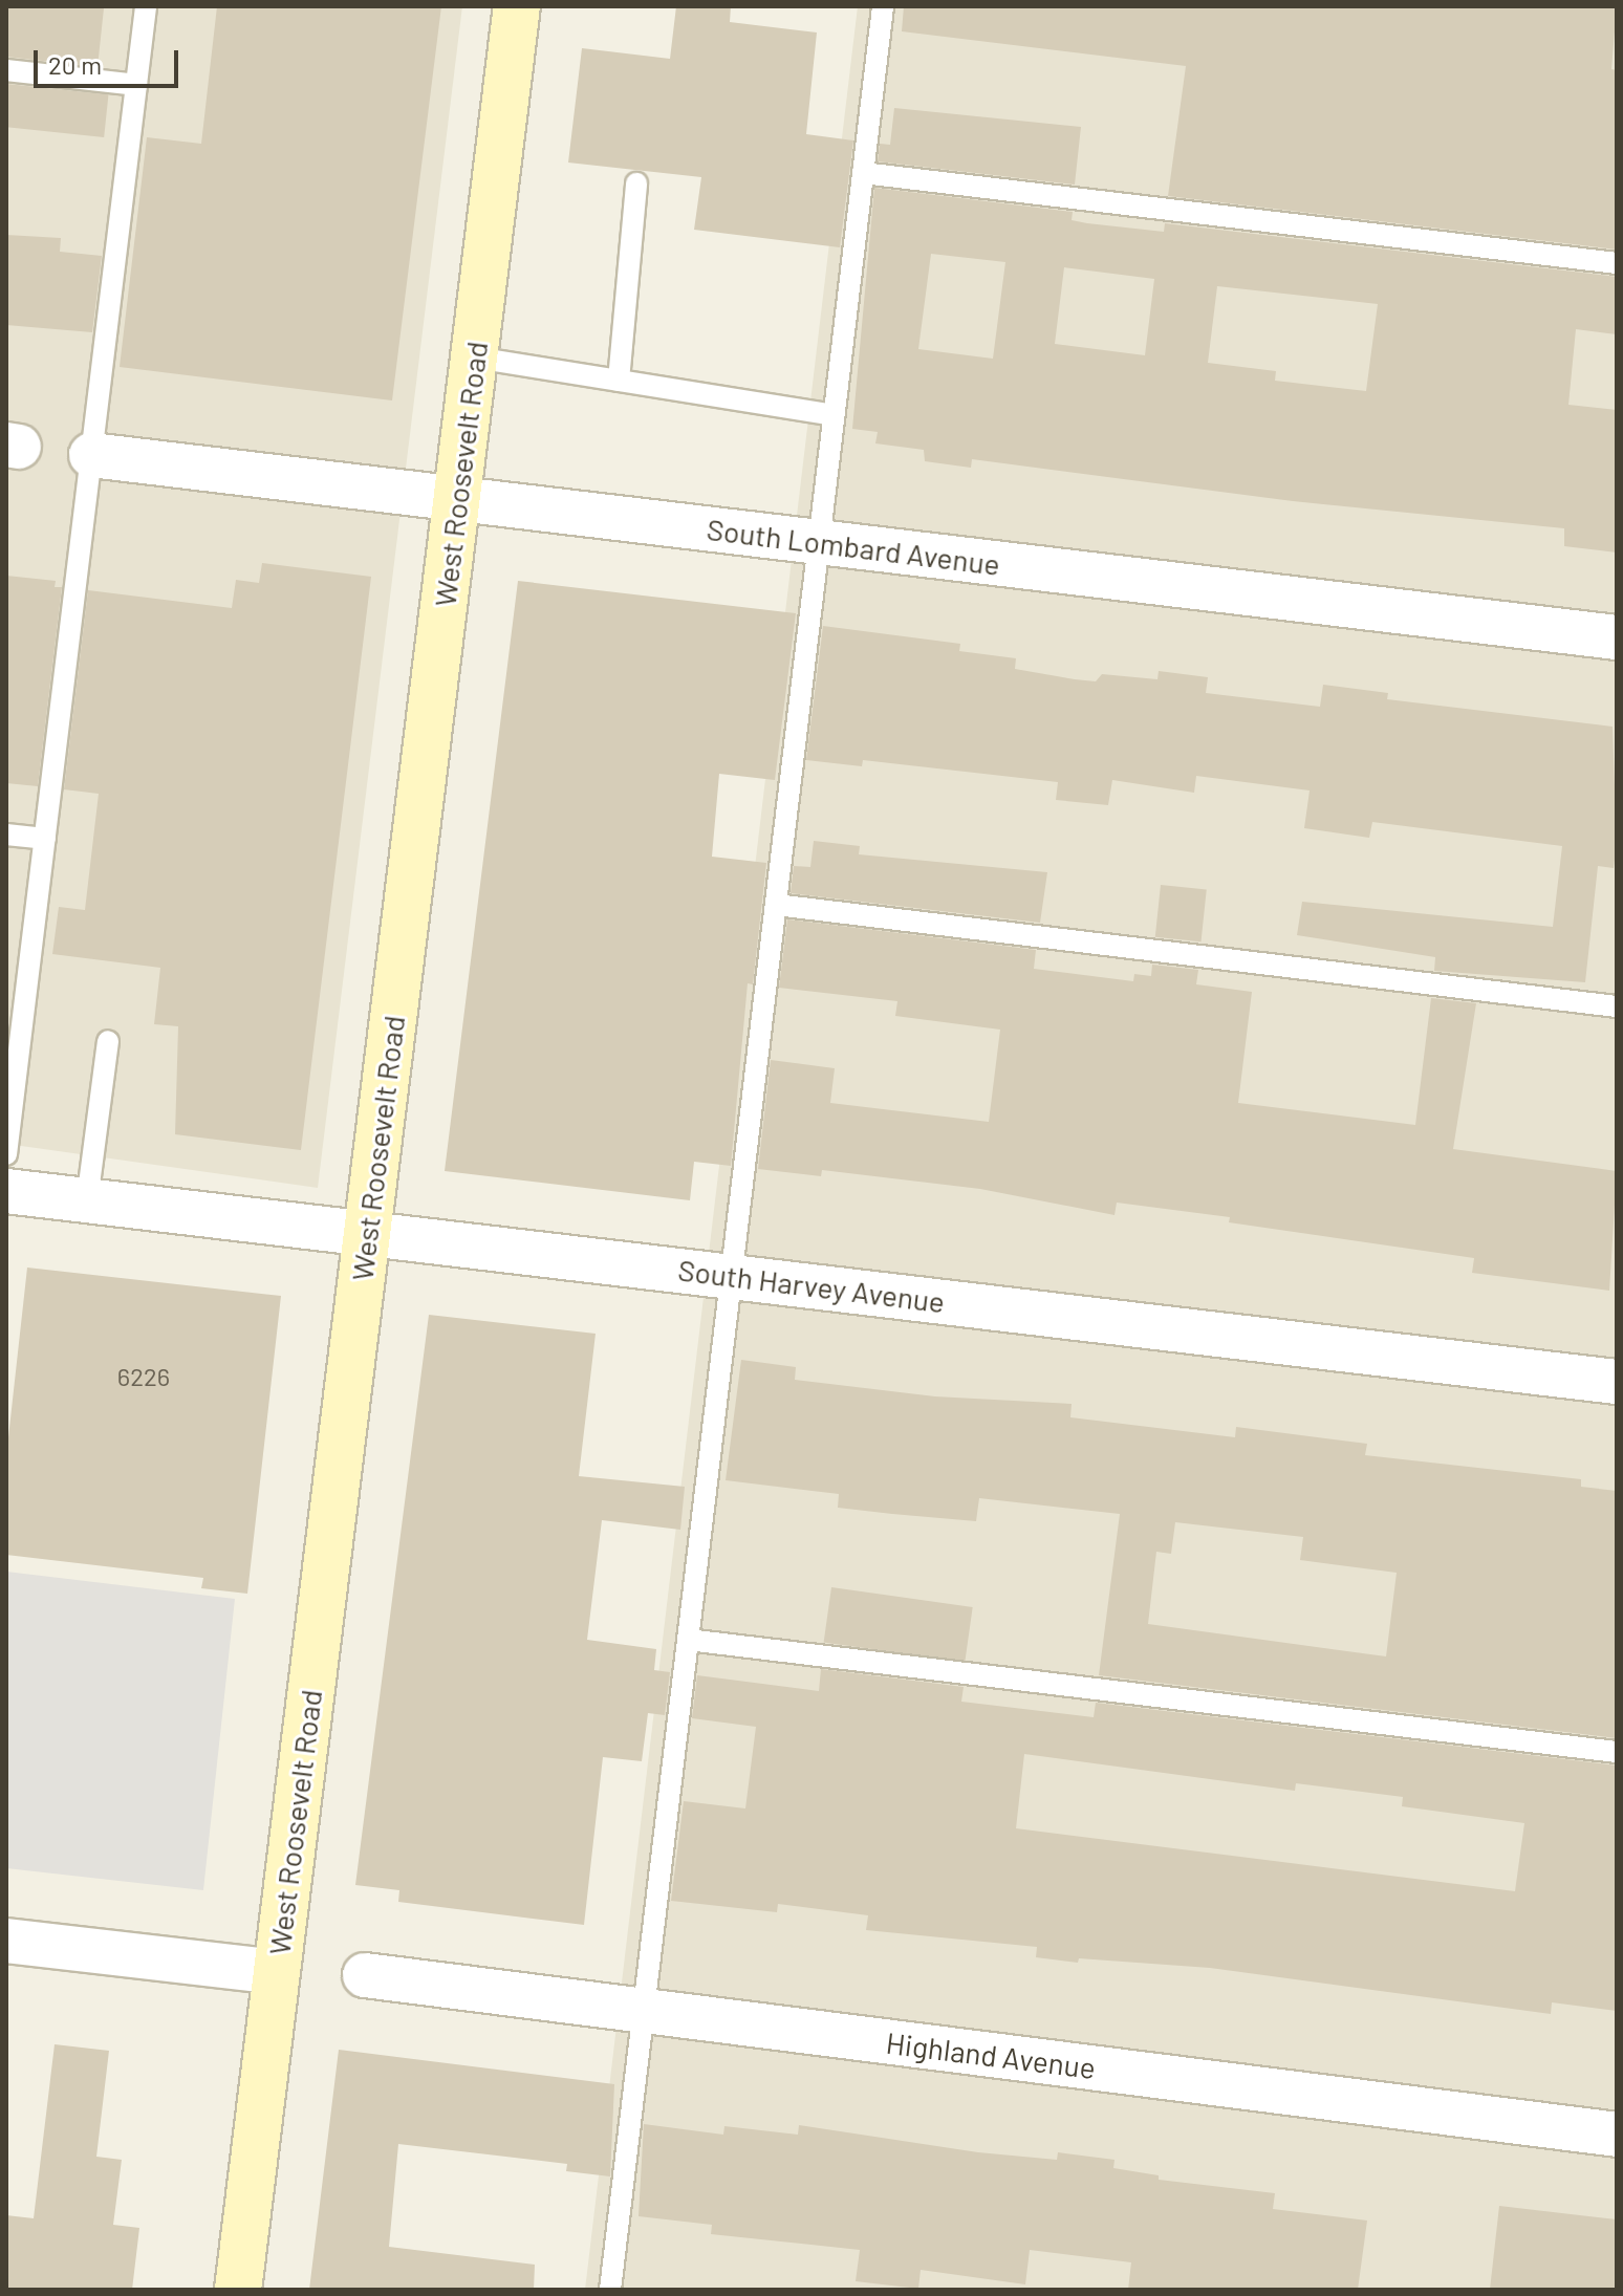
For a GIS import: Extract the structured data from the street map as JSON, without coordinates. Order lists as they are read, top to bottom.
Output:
{
  "streets": {
    "main road": ["West Roosevelt Road"],
    "street": ["South Lombard Avenue", "South Harvey Avenue", "Highland Avenue"]
  },
  "crossings": [
    ["West Roosevelt Road", "South Lombard Avenue"],
    ["West Roosevelt Road", "South Harvey Avenue"]
  ],
  "house_numbers": ["6226"],
  "scale_bar": "20 m"
}
